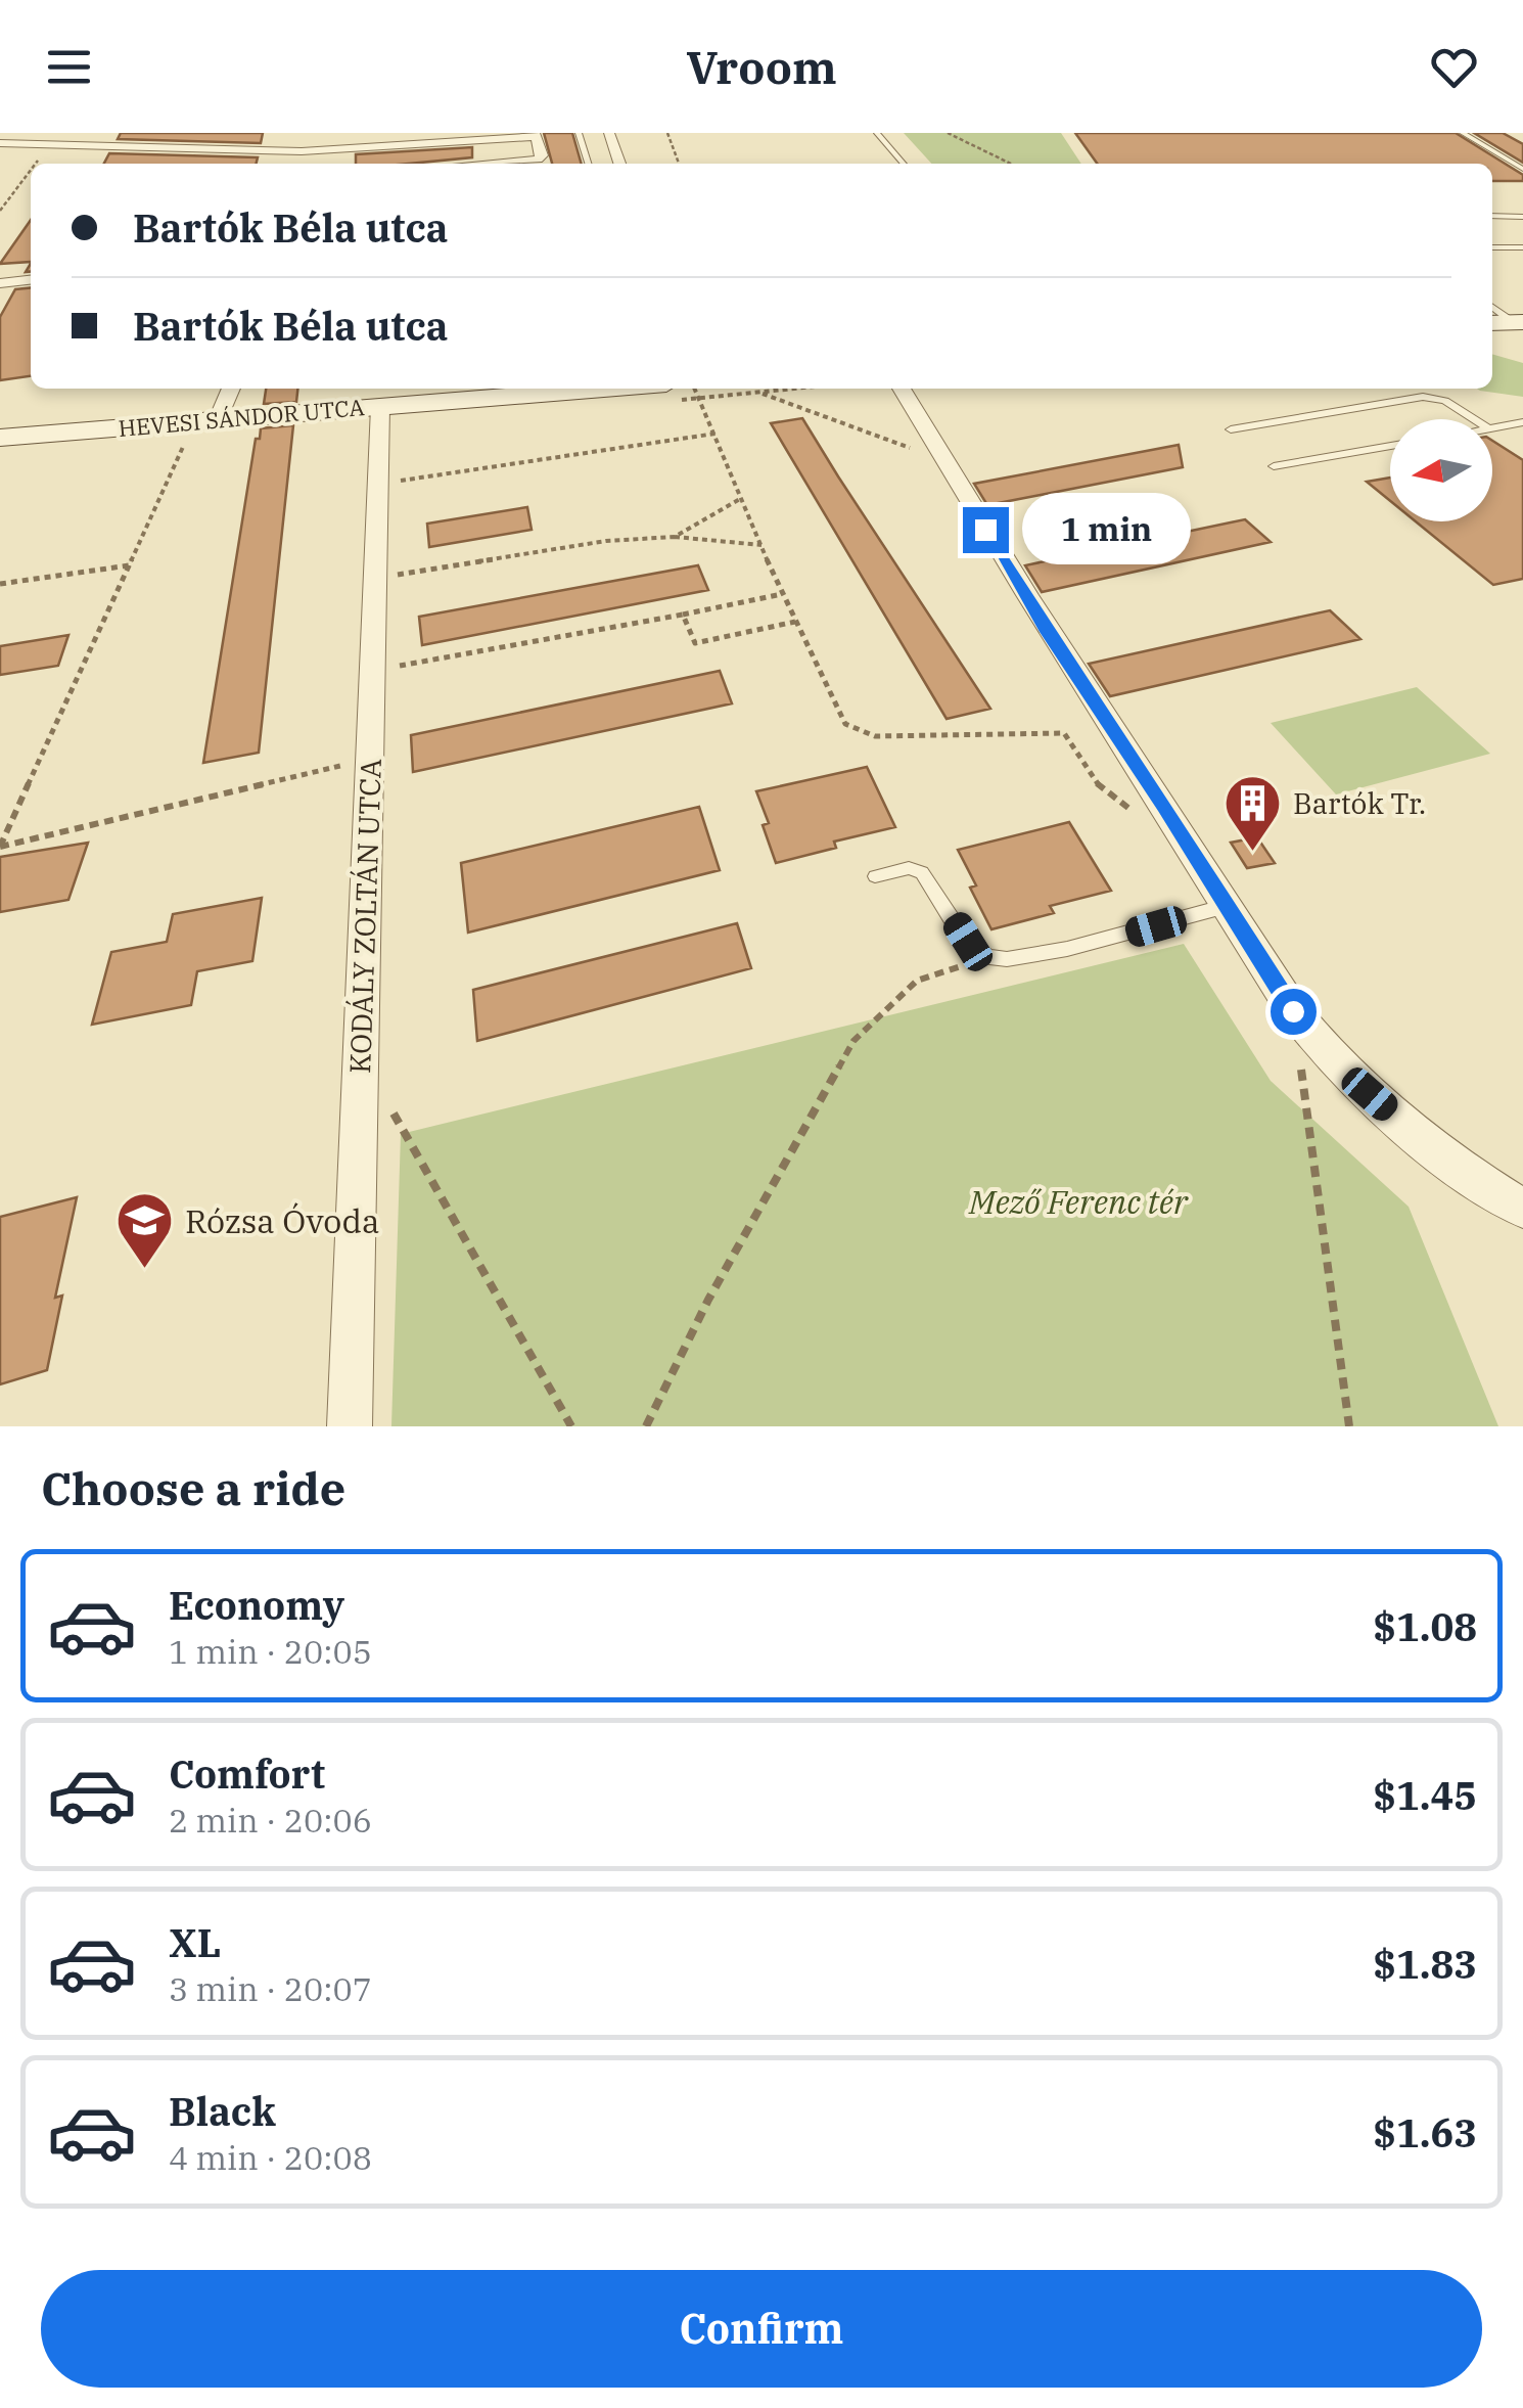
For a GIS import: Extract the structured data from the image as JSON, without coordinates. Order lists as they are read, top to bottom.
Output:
{
  "streets": {
    "main road": ["HEVESI SÁNDOR UTCA"],
    "street": ["KODÁLY ZOLTÁN UTCA"]
  },
  "crossings": [
    ["HEVESI SÁNDOR UTCA", "KODÁLY ZOLTÁN UTCA"]
  ],
  "parks": ["Mező Ferenc tér"],
  "places": {
    "building": ["Bartók Tr."],
    "school or university": ["Rózsa Óvoda"]
  },
  "north": "left",
  "page": {
    "header": "Vroom",
    "banner": ["Bartók Béla utca", "Bartók Béla utca"],
    "bubble": "1 min",
    "heading": "Choose a ride",
    "list": [
      {
        "name": "Economy",
        "note": "1 min · 20:05",
        "value": "$1.08"
      },
      {
        "name": "Comfort",
        "note": "2 min · 20:06",
        "value": "$1.45"
      },
      {
        "name": "XL",
        "note": "3 min · 20:07",
        "value": "$1.83"
      },
      {
        "name": "Black",
        "note": "4 min · 20:08",
        "value": "$1.63"
      }
    ],
    "buttons": "Confirm"
  }
}
